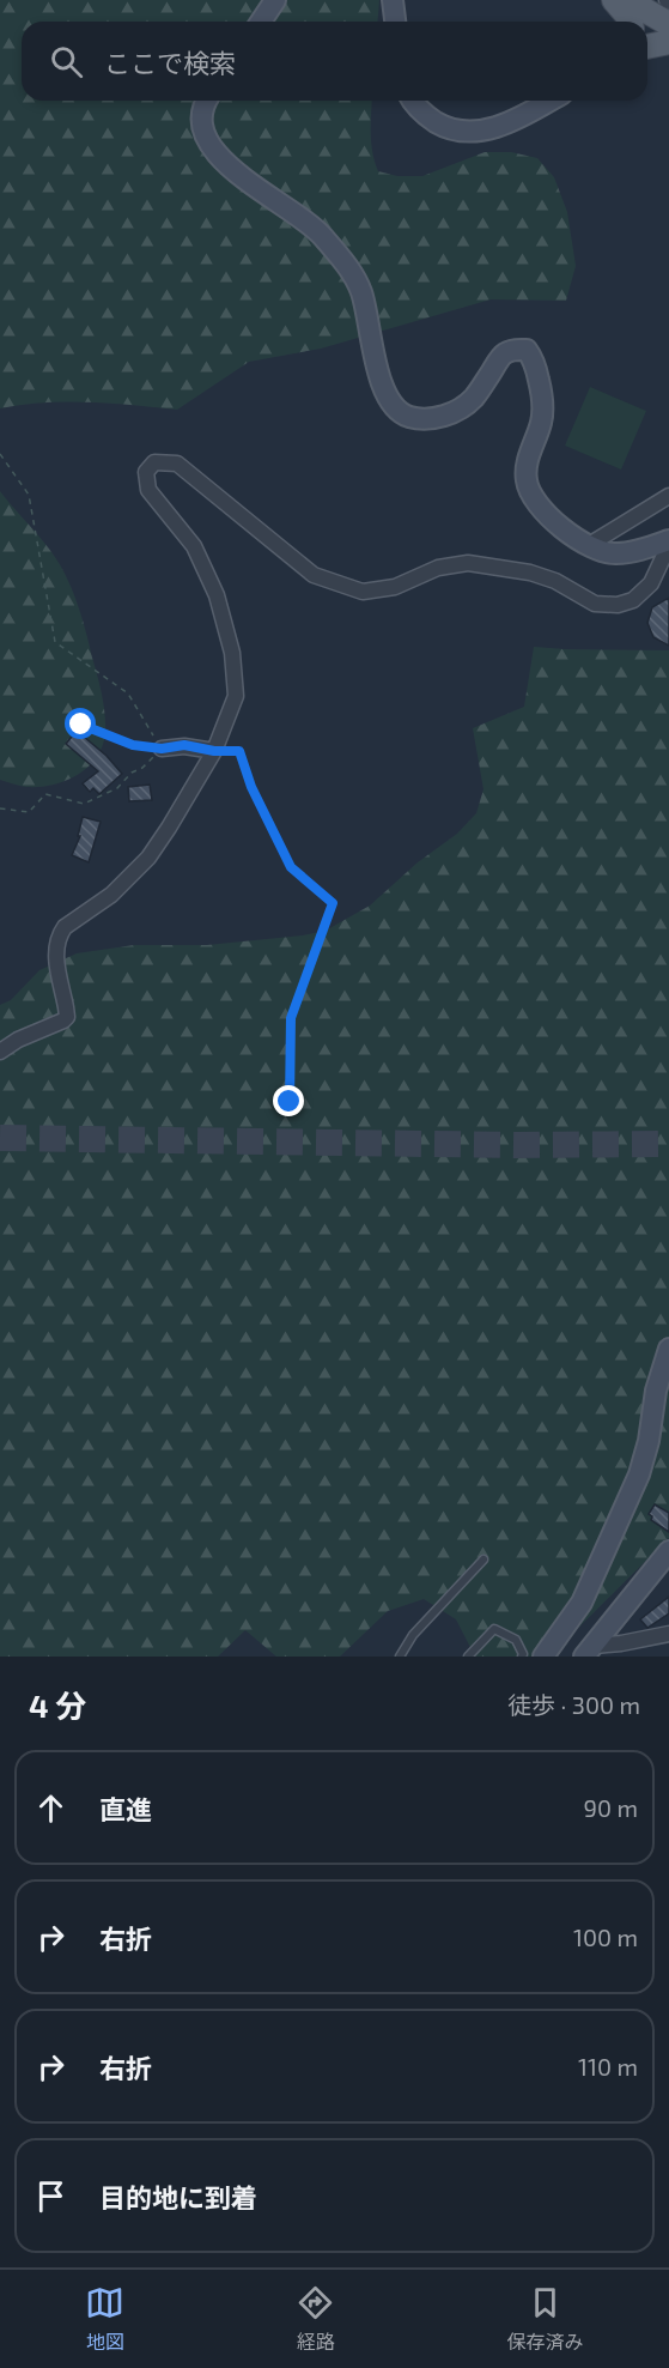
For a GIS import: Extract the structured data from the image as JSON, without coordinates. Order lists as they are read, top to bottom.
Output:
{
  "page": {
    "search": "ここで検索",
    "heading": ["4 分", "徒歩 · 300 m"],
    "list": [
      ["直進", "90 m"],
      ["右折", "100 m"],
      ["右折", "110 m"],
      "目的地に到着"
    ],
    "nav": ["地図", "経路", "保存済み"]
  }
}
